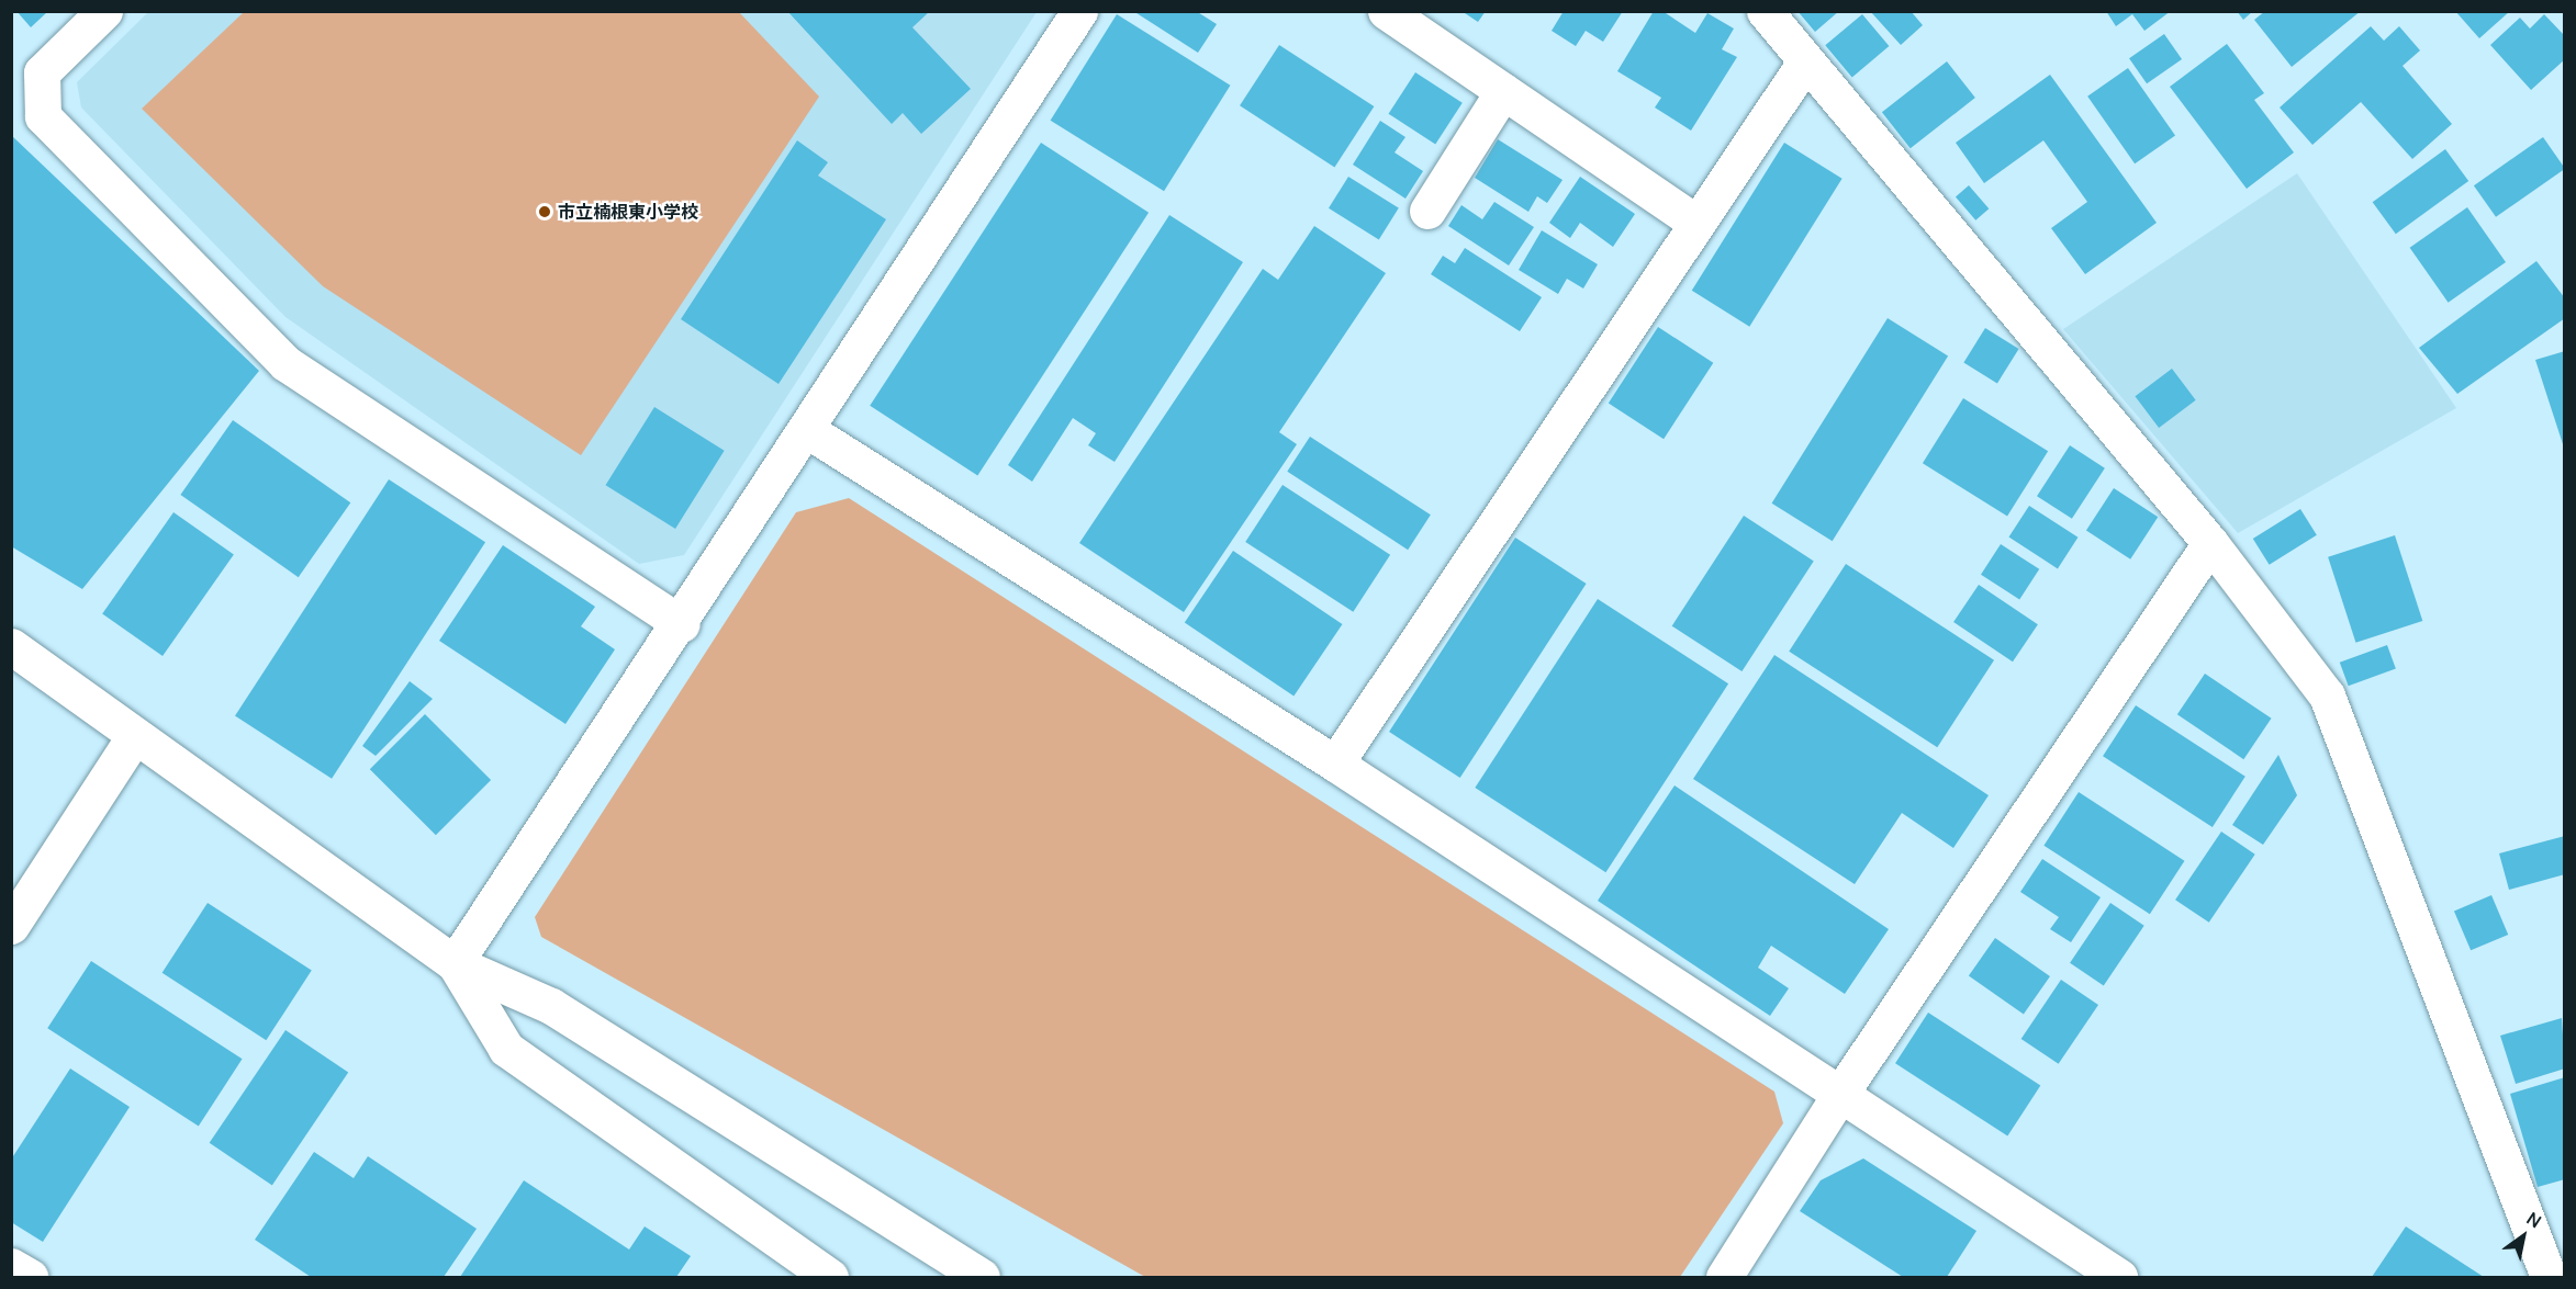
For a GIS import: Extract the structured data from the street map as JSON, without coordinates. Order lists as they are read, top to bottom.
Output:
{
  "places": ["市立楠根東小学校"],
  "north": "top right"
}
